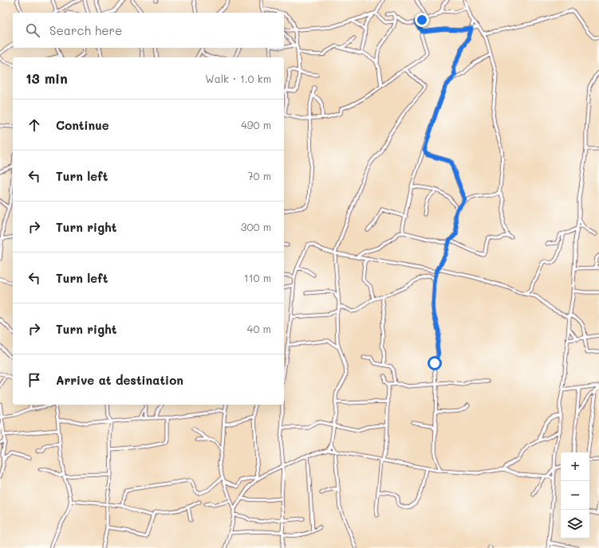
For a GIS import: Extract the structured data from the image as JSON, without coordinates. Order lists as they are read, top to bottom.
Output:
{
  "page": {
    "search": "Search here",
    "heading": ["13 min", "Walk · 1.0 km"],
    "list": [
      ["Continue", "490 m"],
      ["Turn left", "70 m"],
      ["Turn right", "300 m"],
      ["Turn left", "110 m"],
      ["Turn right", "40 m"],
      "Arrive at destination"
    ],
    "map_buttons": ["+", "−"]
  }
}
